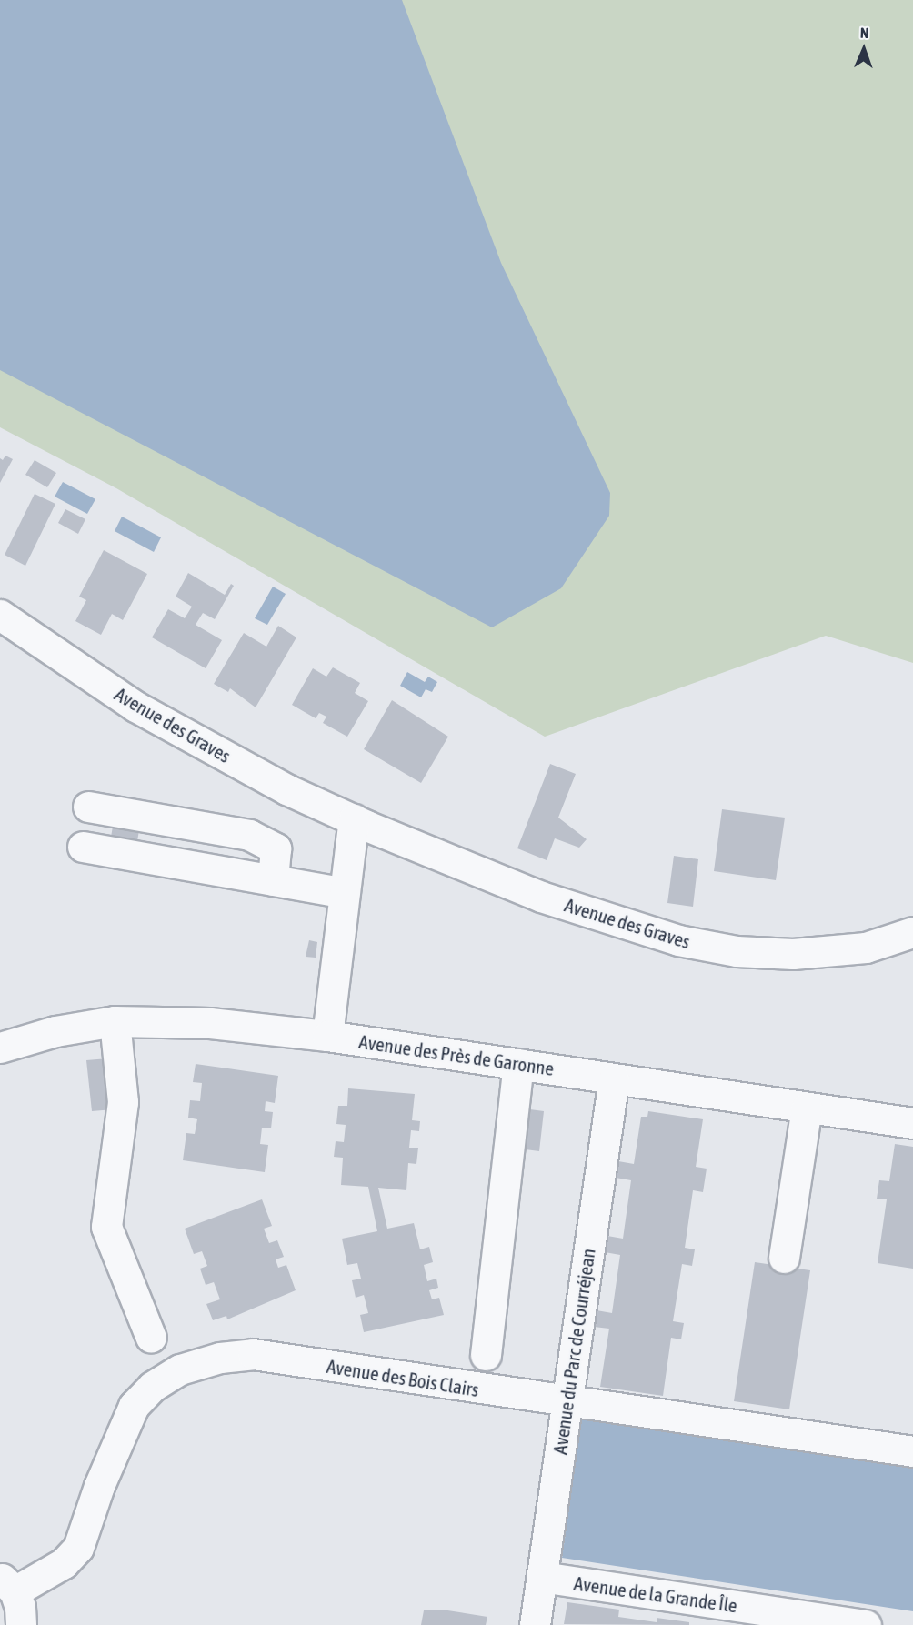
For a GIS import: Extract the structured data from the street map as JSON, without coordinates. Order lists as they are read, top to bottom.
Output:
{
  "streets": {
    "street": [
      "Avenue des Graves",
      "Avenue des Près de Garonne",
      "Avenue du Parc de Courréjean",
      "Avenue des Bois Clairs",
      "Avenue de la Grande Île"
    ]
  },
  "crossings": [
    ["Avenue des Près de Garonne", "Avenue du Parc de Courréjean"],
    ["Avenue du Parc de Courréjean", "Avenue des Bois Clairs"],
    ["Avenue du Parc de Courréjean", "Avenue de la Grande Île"]
  ],
  "north": "top"
}
